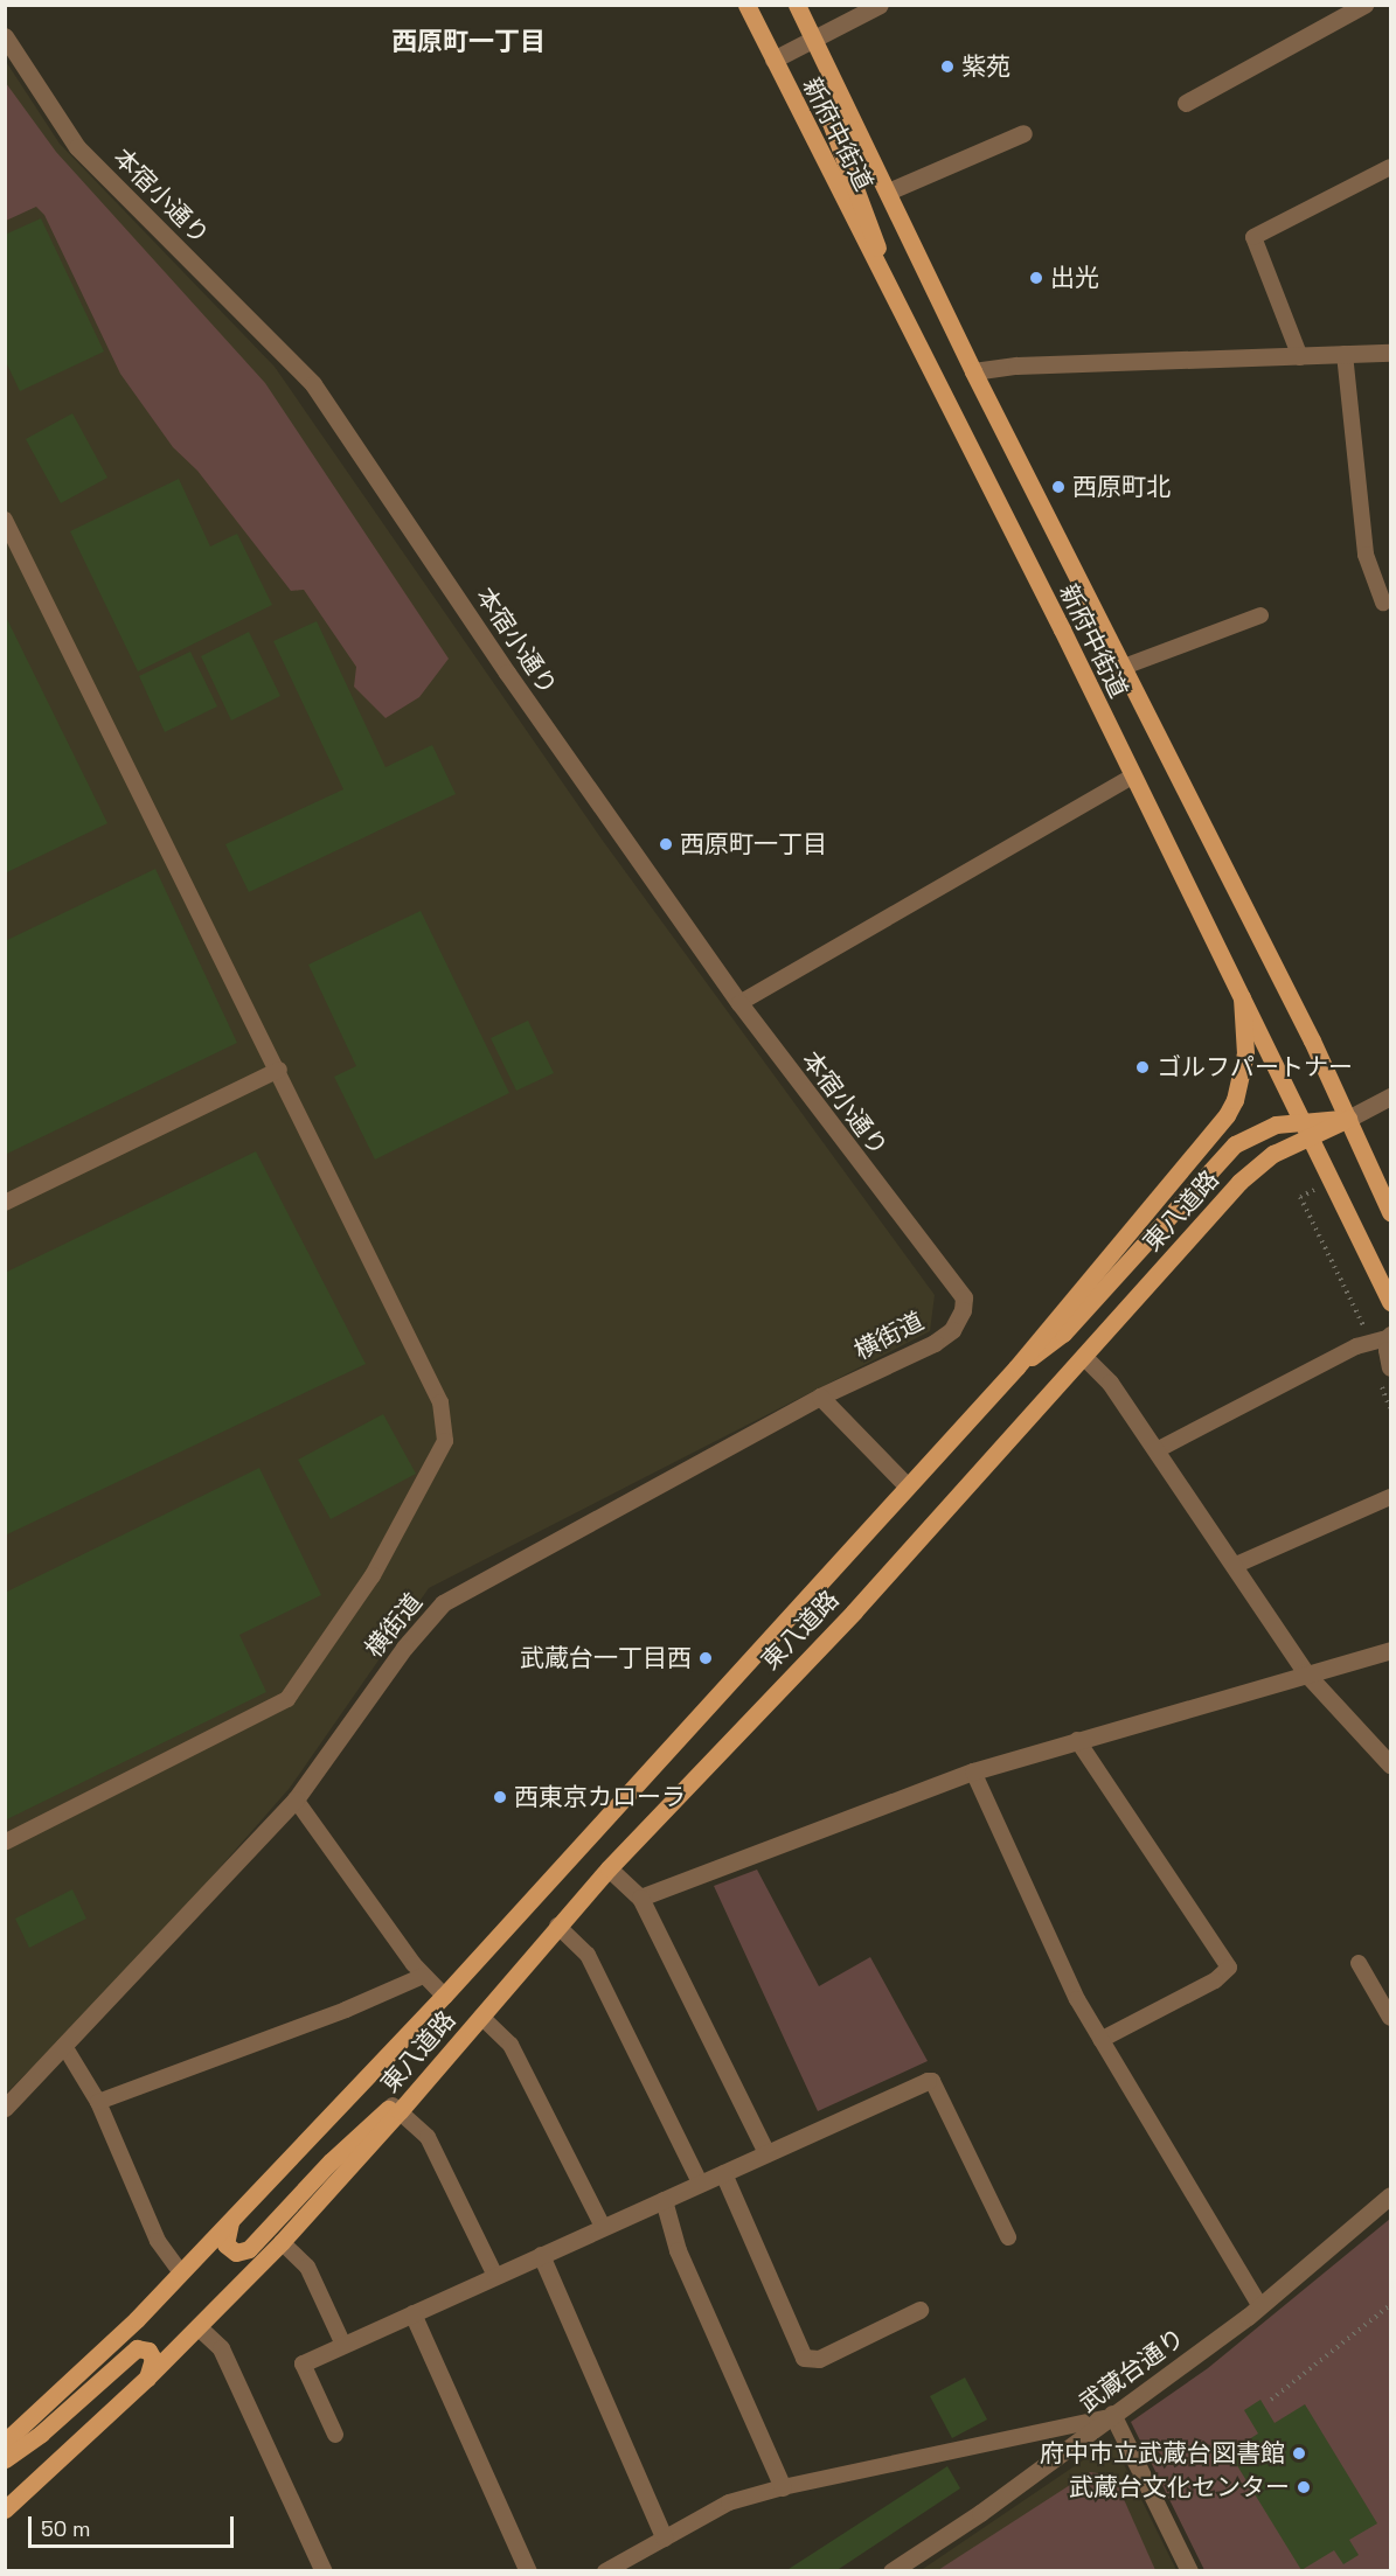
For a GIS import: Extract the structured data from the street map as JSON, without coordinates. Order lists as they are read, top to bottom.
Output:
{
  "streets": {
    "main road": ["新府中街道", "東八道路"],
    "street": ["本宿小通り", "横街道", "武蔵台通り"]
  },
  "crossings": [
    ["新府中街道", "東八道路"],
    ["本宿小通り", "横街道"]
  ],
  "districts": ["西原町一丁目"],
  "places": [
    "紫苑",
    "出光",
    "西原町北",
    "西原町一丁目",
    "ゴルフパートナー",
    "武蔵台一丁目西",
    "西東京カローラ",
    "府中市立武蔵台図書館",
    "武蔵台文化センター"
  ],
  "scale_bar": "50 m"
}
